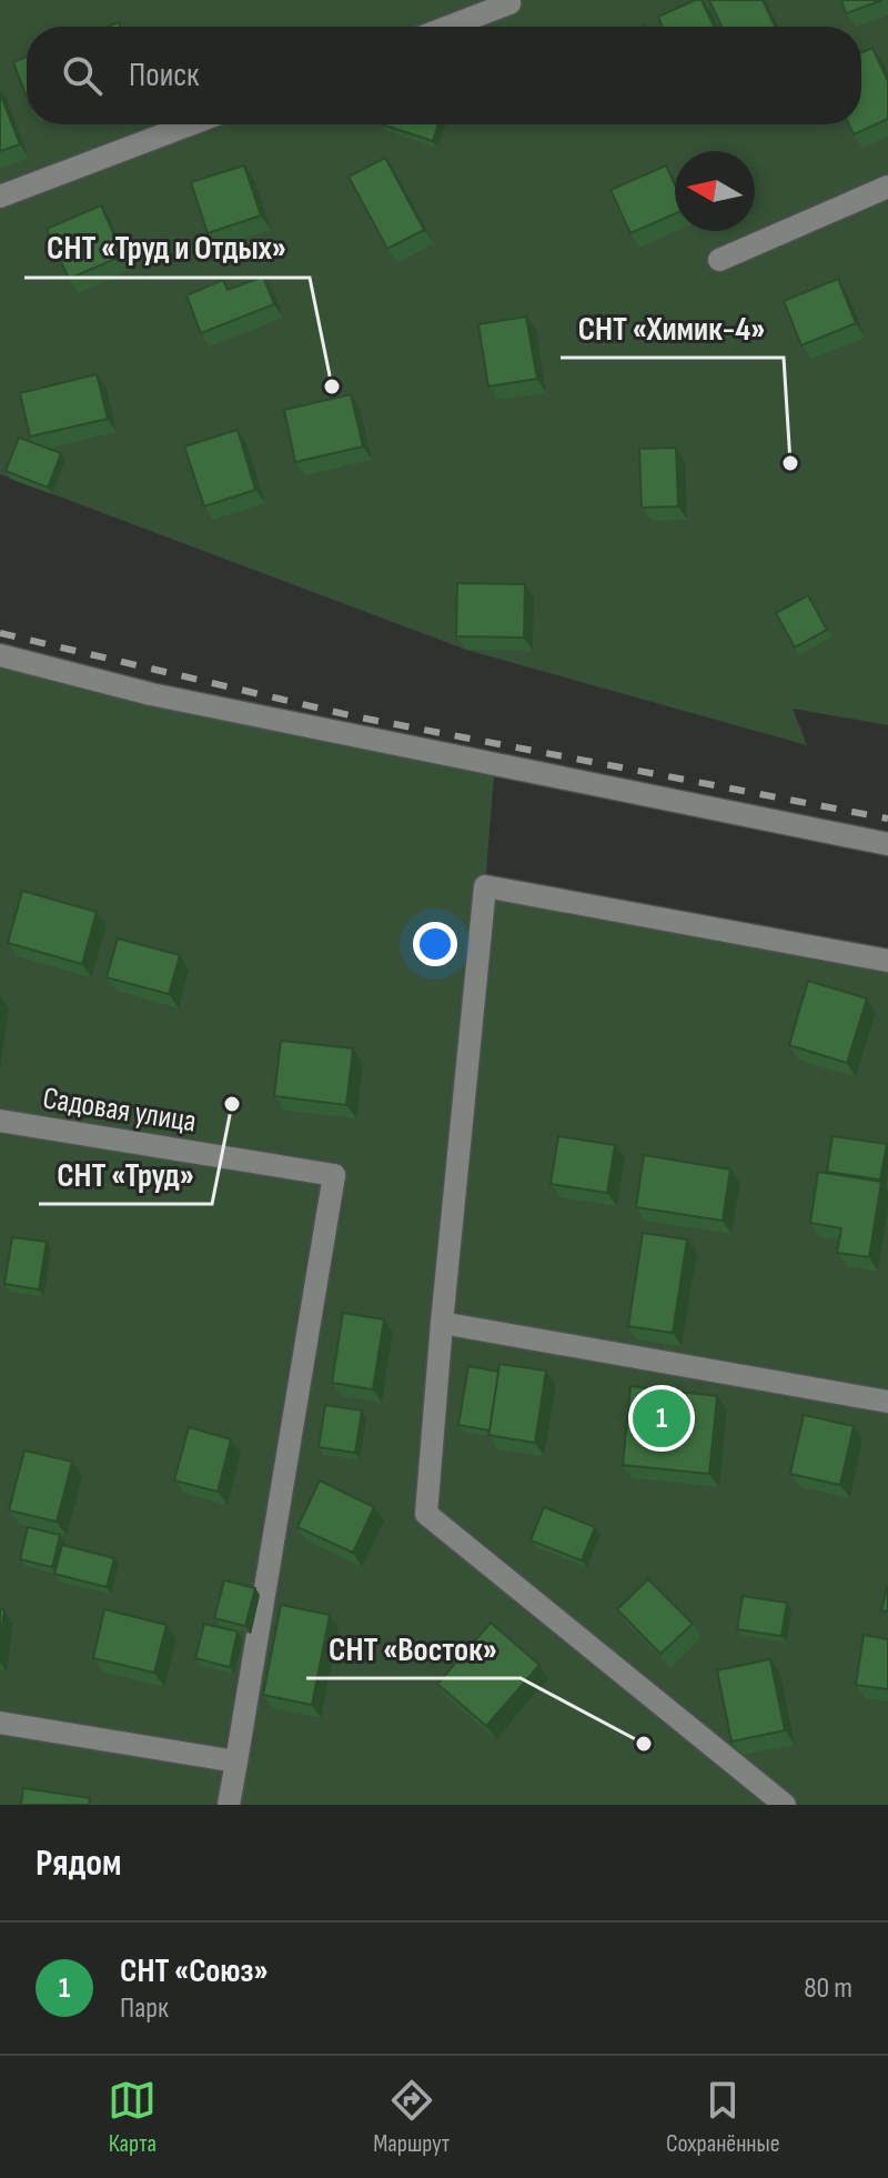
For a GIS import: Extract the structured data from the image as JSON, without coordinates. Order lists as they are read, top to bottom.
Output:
{
  "streets": {
    "street": ["Садовая улица"]
  },
  "places": [
    "СНТ «Труд и Отдых»",
    "СНТ «Химик-4»",
    "СНТ «Труд»",
    "СНТ «Восток»"
  ],
  "north": "left",
  "page": {
    "search": "Поиск",
    "pins": "1",
    "heading": "Рядом",
    "list": [
      {
        "mark": "1",
        "name": "СНТ «Союз»",
        "note": "Парк",
        "value": "80 m"
      }
    ],
    "nav": ["Карта", "Маршрут", "Сохранённые"]
  }
}
